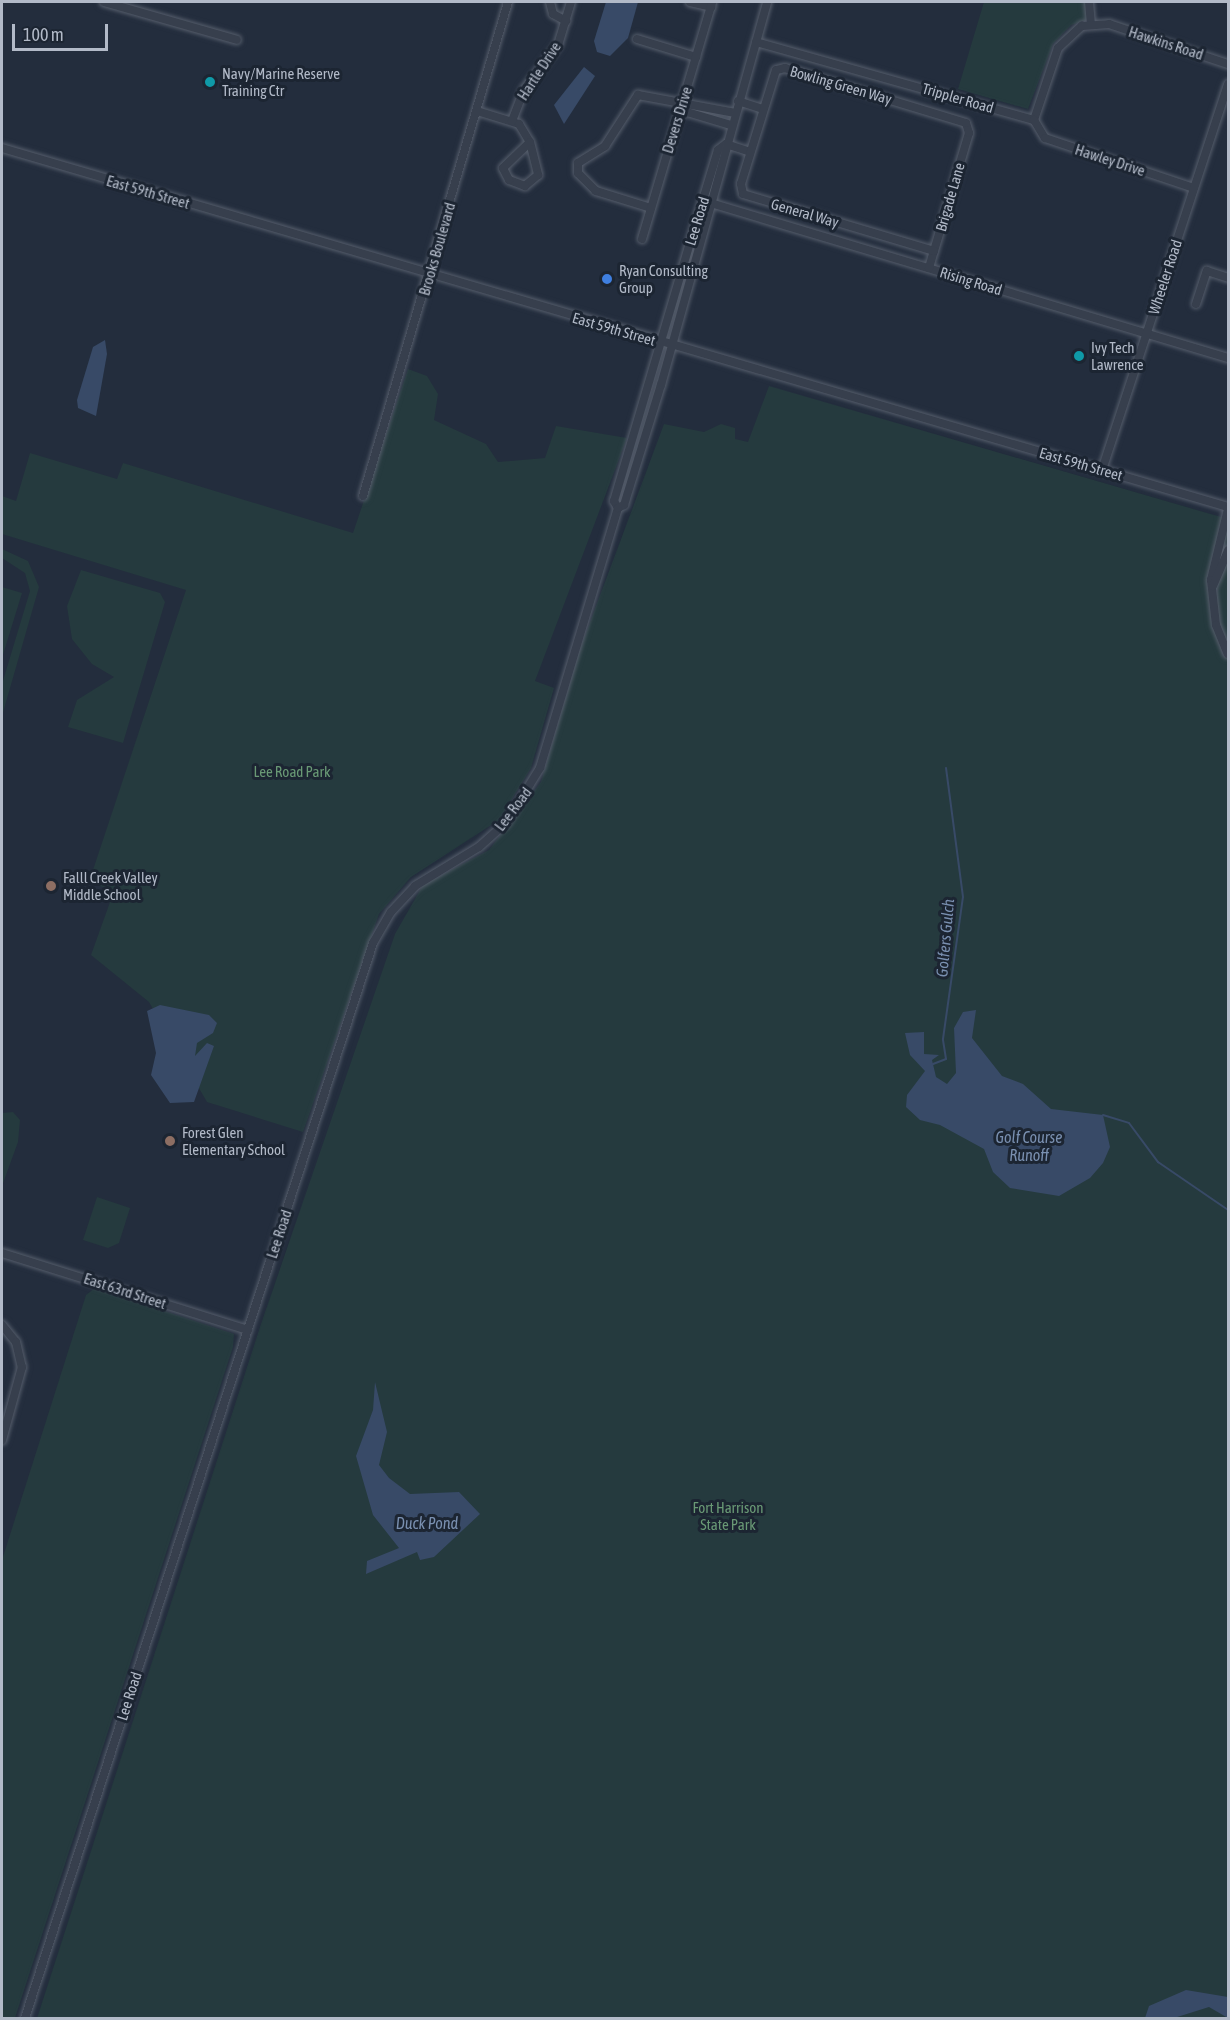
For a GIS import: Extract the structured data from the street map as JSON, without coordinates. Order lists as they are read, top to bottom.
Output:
{
  "streets": {
    "street": [
      "Hawkins Road",
      "Hartle Drive",
      "Bowling Green Way",
      "Trippler Road",
      "Devers Drive",
      "Hawley Drive",
      "East 59th Street",
      "Brigade Lane",
      "General Way",
      "Lee Road",
      "Brooks Boulevard",
      "Wheeler Road",
      "Rising Road",
      "East 63rd Street"
    ]
  },
  "crossings": [
    ["Bowling Green Way", "Brigade Lane"],
    ["Bowling Green Way", "General Way"],
    ["Trippler Road", "Hawley Drive"],
    ["Trippler Road", "Lee Road"],
    ["Hawley Drive", "Wheeler Road"],
    ["East 59th Street", "Lee Road"],
    ["East 59th Street", "Brooks Boulevard"],
    ["East 59th Street", "Wheeler Road"],
    ["Brigade Lane", "General Way"],
    ["Brigade Lane", "Rising Road"],
    ["Lee Road", "Rising Road"],
    ["Lee Road", "East 63rd Street"],
    ["Wheeler Road", "Rising Road"]
  ],
  "water": ["Golfers Gulch", "Golf Course Runoff", "Duck Pond"],
  "parks": ["Lee Road Park", "Fort Harrison State Park"],
  "places": [
    "Navy/Marine Reserve Training Ctr",
    "Ryan Consulting Group",
    "Ivy Tech Lawrence",
    "Falll Creek Valley Middle School",
    "Forest Glen Elementary School"
  ],
  "scale_bar": "100 m"
}
